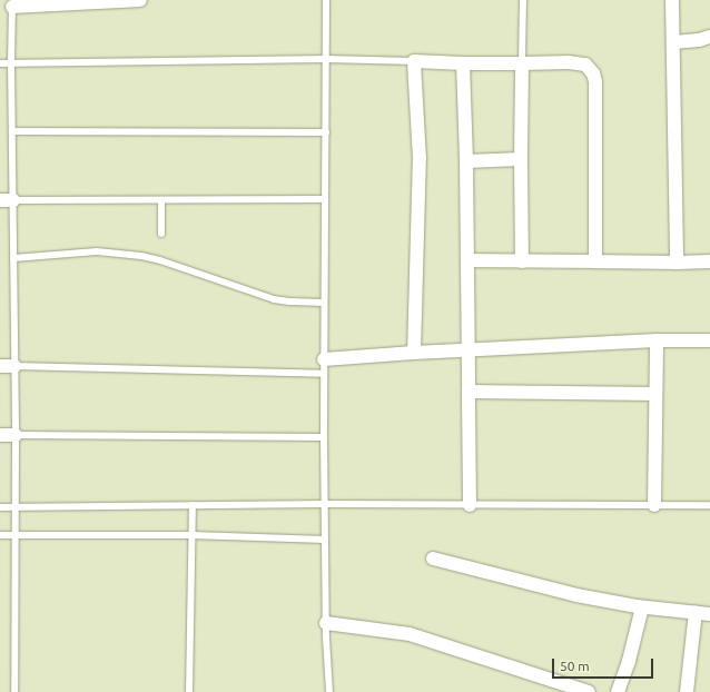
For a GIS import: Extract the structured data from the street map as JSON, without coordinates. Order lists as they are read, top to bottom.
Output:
{
  "scale_bar": "50 m"
}
